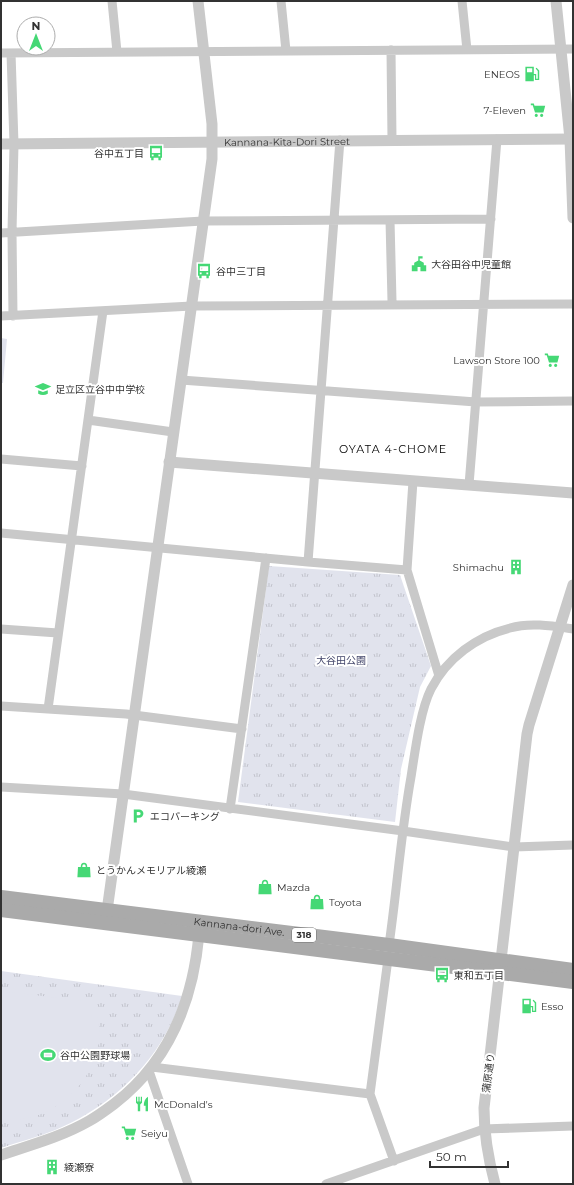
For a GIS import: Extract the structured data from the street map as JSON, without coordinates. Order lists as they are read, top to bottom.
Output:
{
  "streets": {
    "main road": ["Kannana-dori Ave.", "318"],
    "street": ["Kannana-Kita-Dori Street", "蒲原通り"]
  },
  "crossings": [
    ["Kannana-dori Ave.", "318"],
    ["Kannana-dori Ave.", "蒲原通り"],
    ["318", "蒲原通り"]
  ],
  "districts": ["OYATA 4-CHOME"],
  "parks": ["大谷田公園"],
  "places": {
    "fuel station": ["ENEOS", "Esso"],
    "supermarket": ["7-Eleven", "Lawson Store 100", "Seiyu"],
    "bus stop": ["谷中五丁目", "谷中三丁目", "東和五丁目"],
    "public building": ["大谷田谷中児童館"],
    "school or university": ["足立区立谷中中学校"],
    "building": ["Shimachu", "綾瀬寮"],
    "parking": ["エコパーキング"],
    "shop": ["とうかんメモリアル綾瀬", "Mazda", "Toyota"],
    "sports": ["谷中公園野球場"],
    "restaurant": ["McDonald's"]
  },
  "scale_bar": "50 m",
  "north": "top"
}
